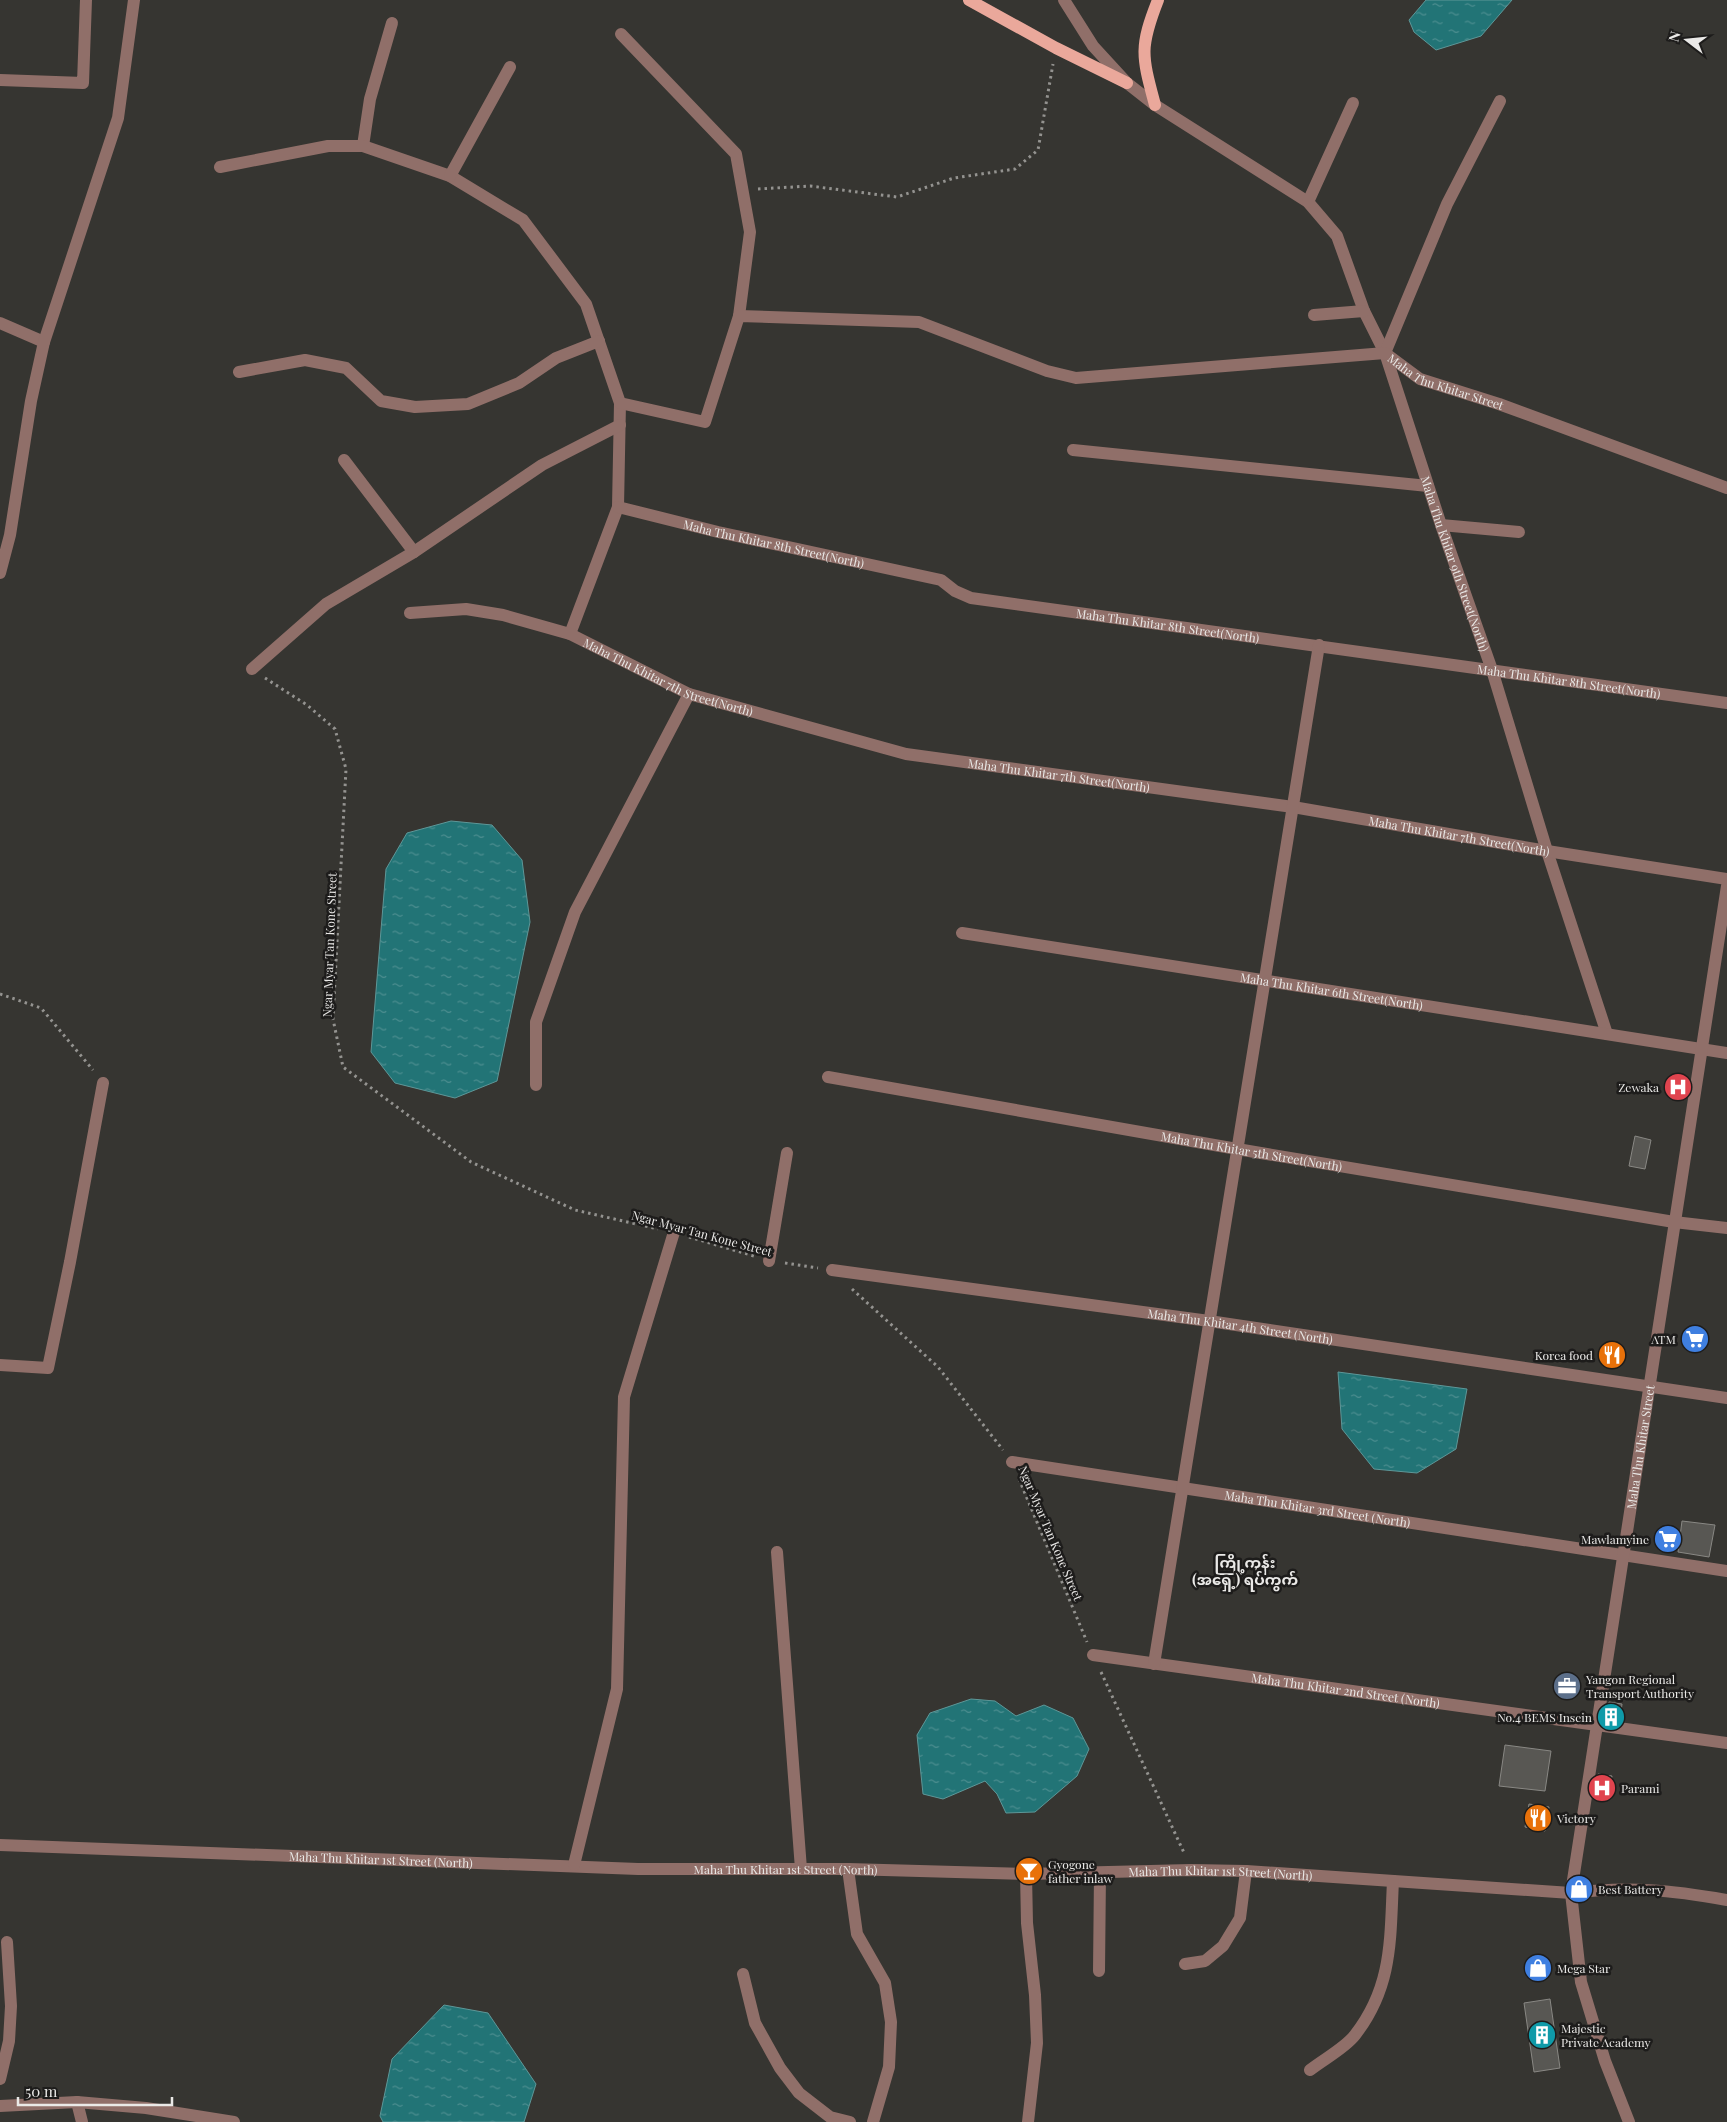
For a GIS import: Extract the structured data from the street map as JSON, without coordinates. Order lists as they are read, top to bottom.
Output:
{
  "streets": {
    "street": [
      "Maha Thu Khitar Street",
      "Maha Thu Khitar 8th Street(North)",
      "Maha Thu Khitar 9th Street(North)",
      "Maha Thu Khitar 7th Street(North)",
      "Maha Thu Khitar 6th Street(North)",
      "Maha Thu Khitar 5th Street(North)",
      "Maha Thu Khitar 4th Street (North)",
      "Maha Thu Khitar 3rd Street (North)",
      "Maha Thu Khitar 2nd Street (North)",
      "Maha Thu Khitar 1st Street (North)"
    ],
    "path": ["Ngar Myar Tan Kone Street"]
  },
  "crossings": [
    ["Maha Thu Khitar Street", "Maha Thu Khitar 9th Street(North)"],
    ["Maha Thu Khitar Street", "Maha Thu Khitar 6th Street(North)"],
    ["Maha Thu Khitar Street", "Maha Thu Khitar 5th Street(North)"],
    ["Maha Thu Khitar Street", "Maha Thu Khitar 4th Street (North)"],
    ["Maha Thu Khitar Street", "Maha Thu Khitar 3rd Street (North)"],
    ["Maha Thu Khitar Street", "Maha Thu Khitar 2nd Street (North)"],
    ["Maha Thu Khitar Street", "Maha Thu Khitar 1st Street (North)"],
    ["Maha Thu Khitar 8th Street(North)", "Maha Thu Khitar 9th Street(North)"],
    ["Maha Thu Khitar 9th Street(North)", "Maha Thu Khitar 7th Street(North)"],
    ["Maha Thu Khitar 9th Street(North)", "Maha Thu Khitar 6th Street(North)"],
    ["Ngar Myar Tan Kone Street", "Maha Thu Khitar 4th Street (North)"],
    ["Ngar Myar Tan Kone Street", "Maha Thu Khitar 3rd Street (North)"],
    ["Ngar Myar Tan Kone Street", "Maha Thu Khitar 2nd Street (North)"],
    ["Ngar Myar Tan Kone Street", "Maha Thu Khitar 1st Street (North)"]
  ],
  "districts": ["ကြို့ကုန်း (အရှေ့) ရပ်ကွက်"],
  "places": {
    "hospital": ["Zewaka", "Parami"],
    "supermarket": ["ATM", "Mawlamyine"],
    "restaurant": ["Korea food", "Victory"],
    "office": ["Yangon Regional Transport Authority"],
    "building": ["No.4 BEMS Insein", "Majestic Private Academy"],
    "bar": ["Gyogone father inlaw"],
    "shop": ["Best Battery", "Mega Star"]
  },
  "scale_bar": "50 m",
  "north": "left"
}
